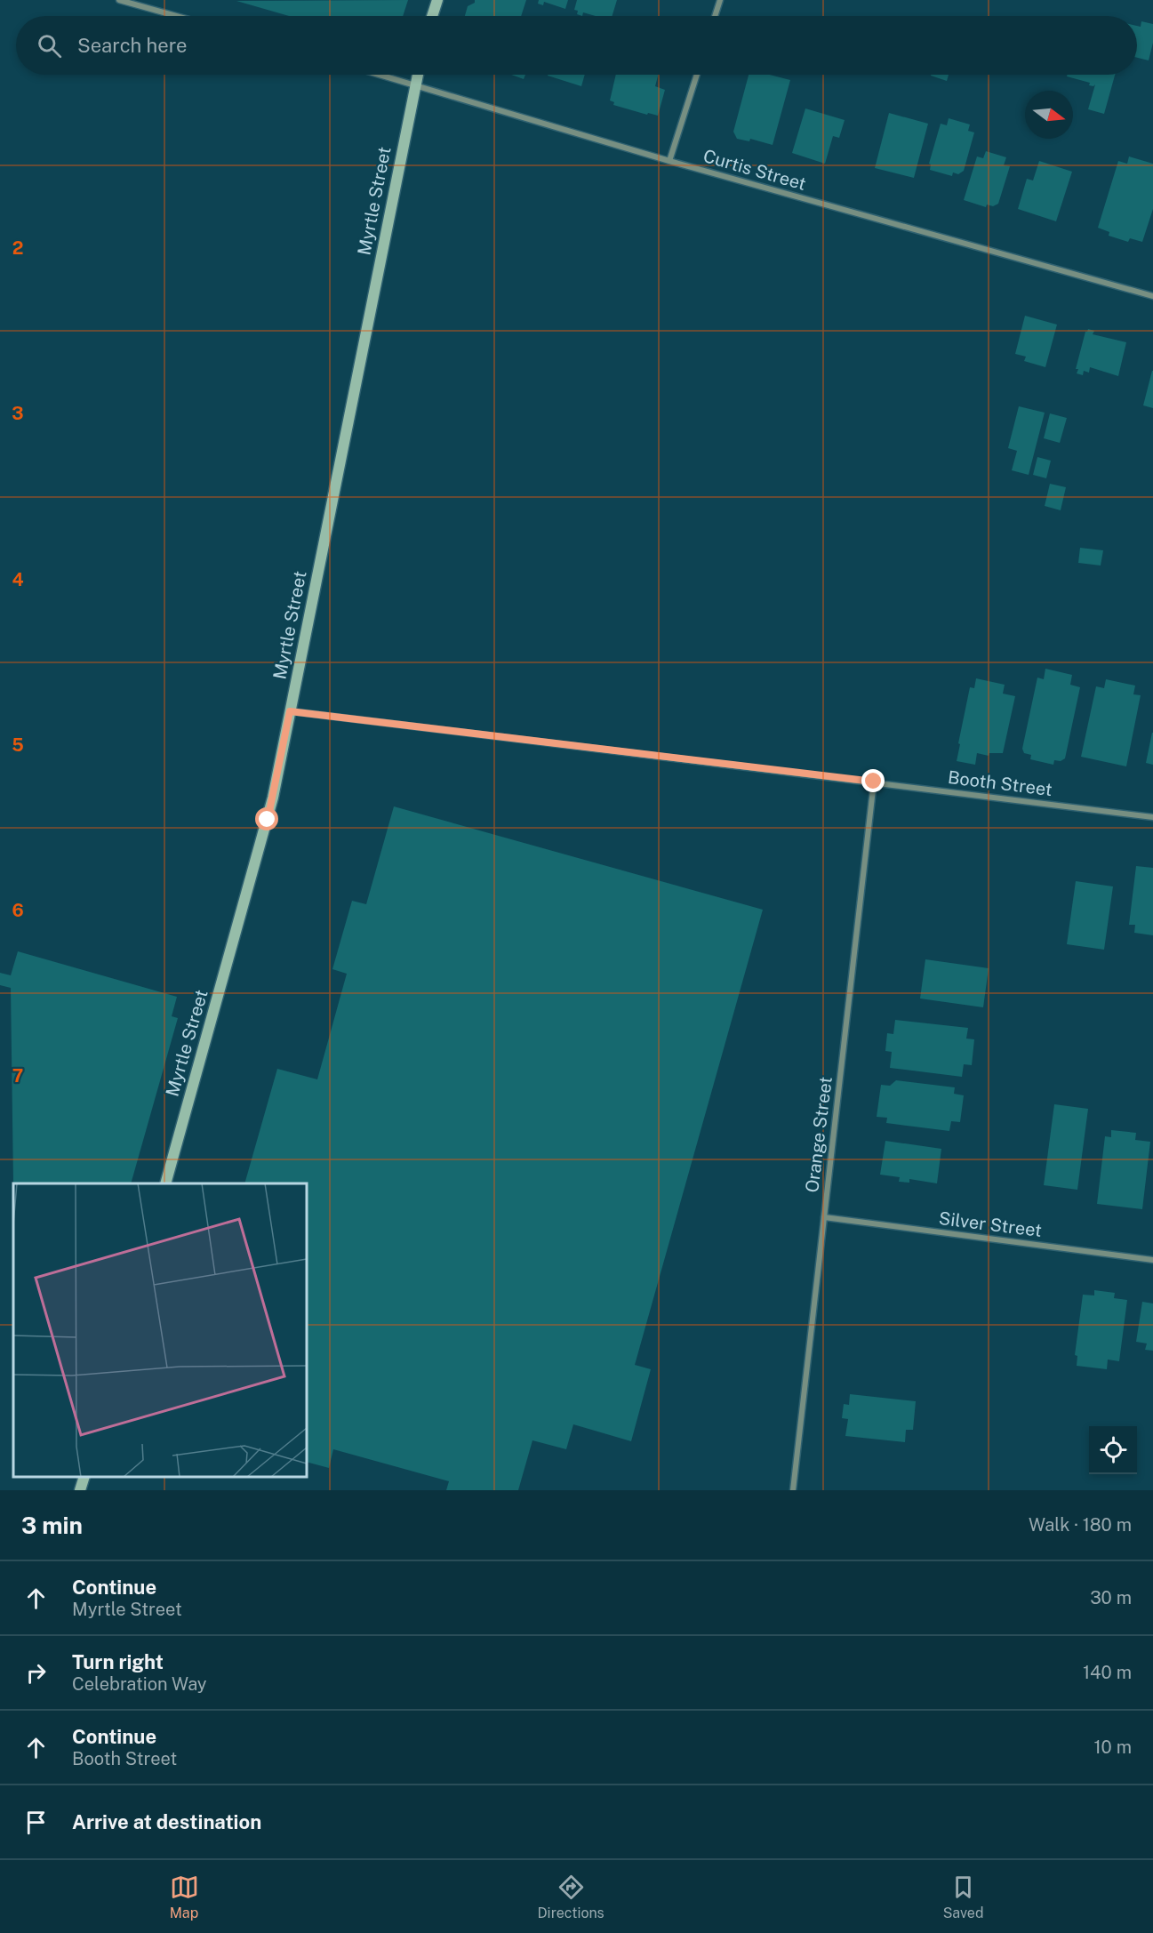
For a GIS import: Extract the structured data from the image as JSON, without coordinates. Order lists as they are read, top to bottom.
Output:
{
  "streets": {
    "street": [
      "Curtis Street",
      "Myrtle Street",
      "Booth Street",
      "Orange Street",
      "Silver Street"
    ]
  },
  "crossings": [
    ["Curtis Street", "Myrtle Street"],
    ["Myrtle Street", "Booth Street"],
    ["Booth Street", "Orange Street"],
    ["Orange Street", "Silver Street"]
  ],
  "north": "right",
  "page": {
    "search": "Search here",
    "heading": ["3 min", "Walk · 180 m"],
    "list": [
      ["Continue", "Myrtle Street", "30 m"],
      ["Turn right", "Celebration Way", "140 m"],
      ["Continue", "Booth Street", "10 m"],
      "Arrive at destination"
    ],
    "nav": ["Map", "Directions", "Saved"]
  },
  "grid": {
    "rows": [
      "2",
      "3",
      "4",
      "5",
      "6",
      "7"
    ]
  }
}
